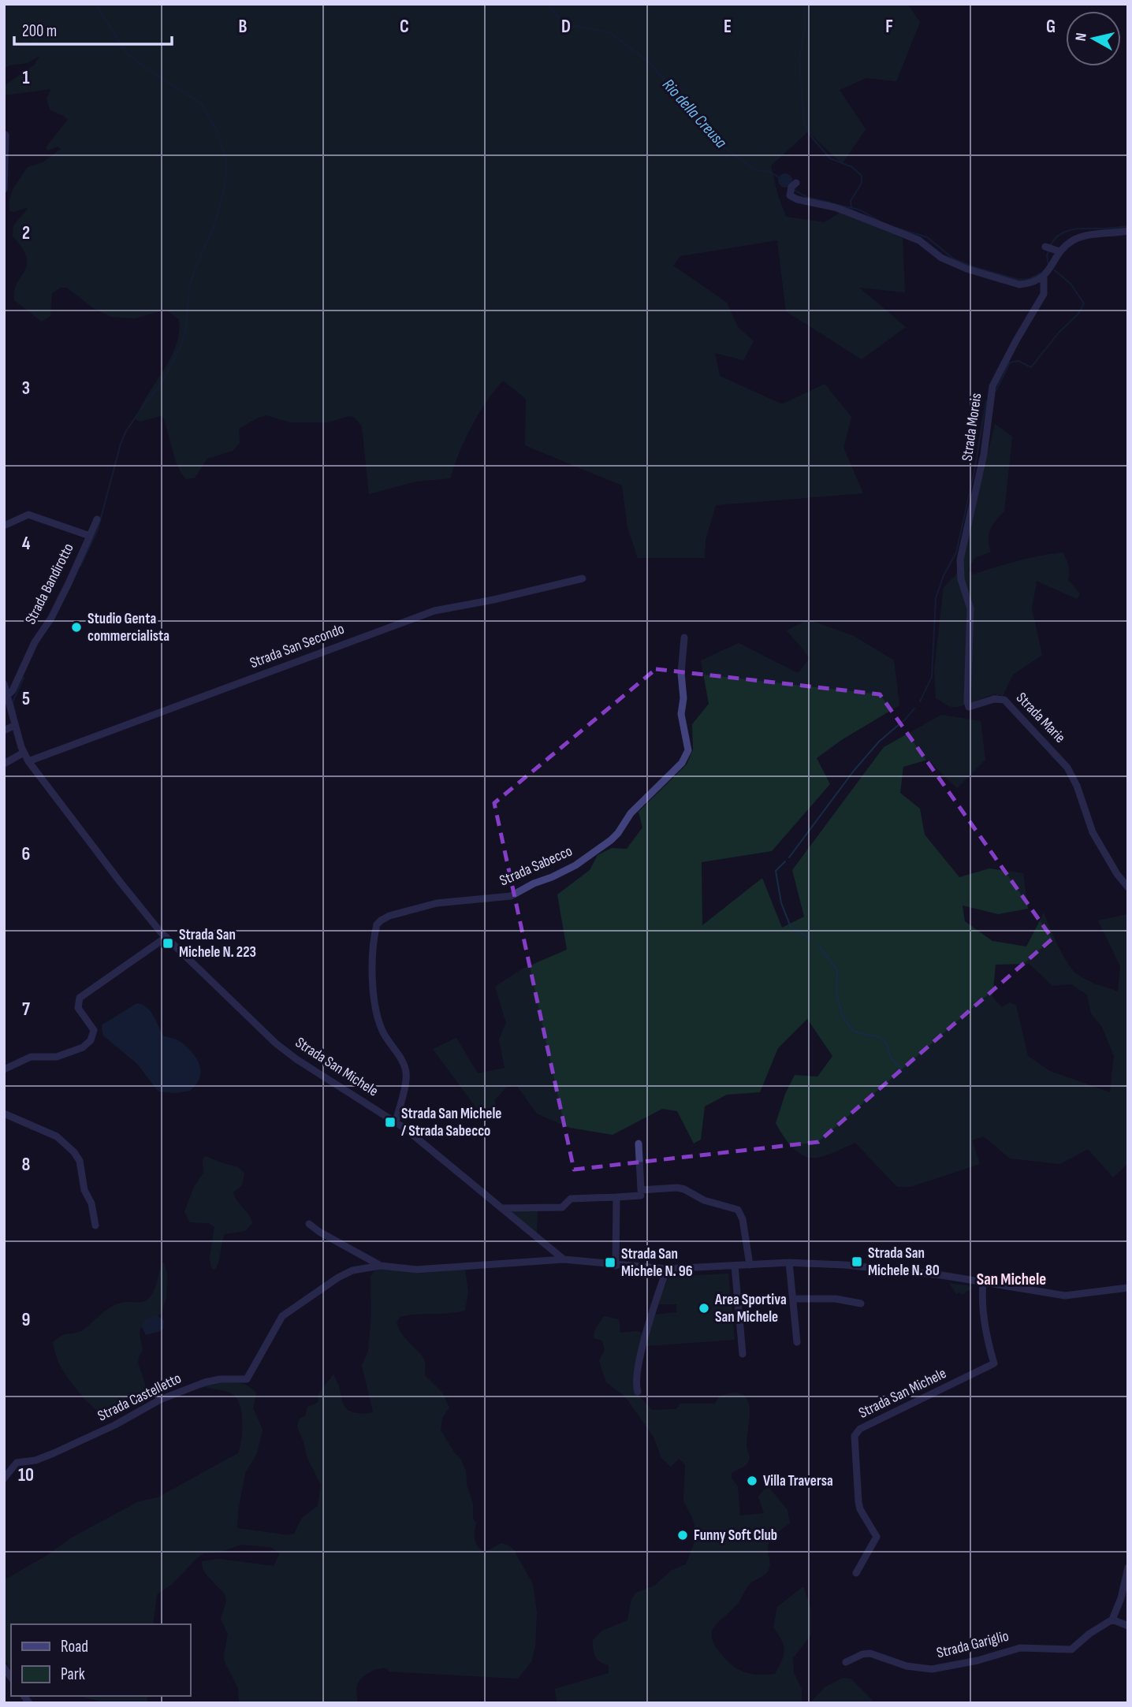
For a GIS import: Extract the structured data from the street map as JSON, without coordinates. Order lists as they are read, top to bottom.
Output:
{
  "streets": {
    "street": [
      "Strada Moreis",
      "Strada Bandirotto",
      "Strada San Secondo",
      "Strada Marie",
      "Strada Sabecco",
      "Strada San Michele",
      "Strada Castelletto",
      "Strada Gariglio"
    ]
  },
  "crossings": [
    ["Strada Moreis", "Strada Marie"],
    ["Strada Bandirotto", "Strada San Michele"],
    ["Strada San Secondo", "Strada San Michele"],
    ["Strada Sabecco", "Strada San Michele"],
    ["Strada San Michele", "Strada Castelletto"]
  ],
  "districts": ["San Michele"],
  "water": ["Rio della Creusa"],
  "places": {
    "other": [
      "Studio Genta commercialista",
      "Area Sportiva San Michele",
      "Villa Traversa",
      "Funny Soft Club"
    ],
    "transit": [
      "Strada San Michele N. 223",
      "Strada San Michele / Strada Sabecco",
      "Strada San Michele N. 80",
      "Strada San Michele N. 96"
    ]
  },
  "legend": ["Road", "Park"],
  "scale_bar": "200 m",
  "north": "left",
  "grid": {
    "columns": [
      "B",
      "C",
      "D",
      "E",
      "F",
      "G"
    ],
    "rows": [
      "1",
      "2",
      "3",
      "4",
      "5",
      "6",
      "7",
      "8",
      "9",
      "10"
    ]
  }
}
